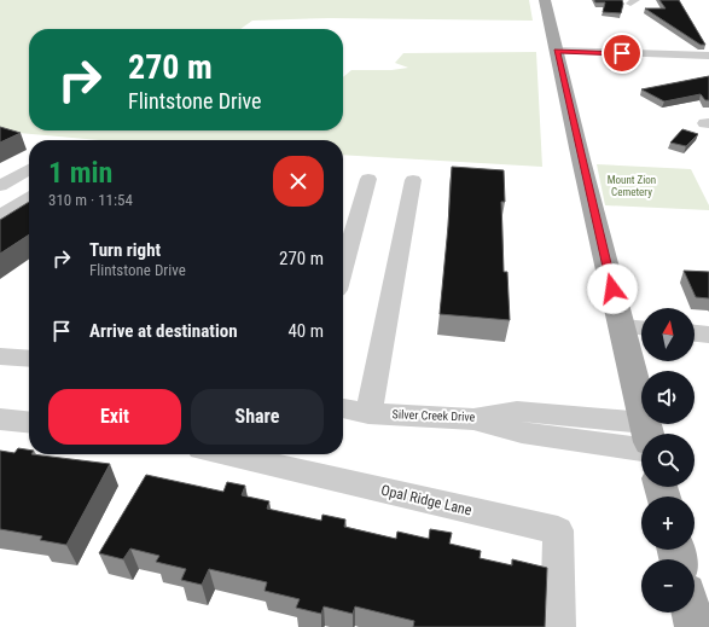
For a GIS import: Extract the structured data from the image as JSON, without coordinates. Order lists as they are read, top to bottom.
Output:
{
  "streets": {
    "street": ["Silver Creek Drive", "Opal Ridge Lane"]
  },
  "parks": ["Mount Zion Cemetery"],
  "north": "top",
  "page": {
    "turn": ["270 m", "Flintstone Drive"],
    "heading": ["1 min", "310 m · 11:54"],
    "list": [
      {
        "name": "Turn right",
        "note": "Flintstone Drive",
        "value": "270 m"
      },
      {
        "name": "Arrive at destination",
        "value": "40 m"
      }
    ],
    "map_buttons": ["+", "−"],
    "buttons": ["Exit", "Share"]
  }
}
